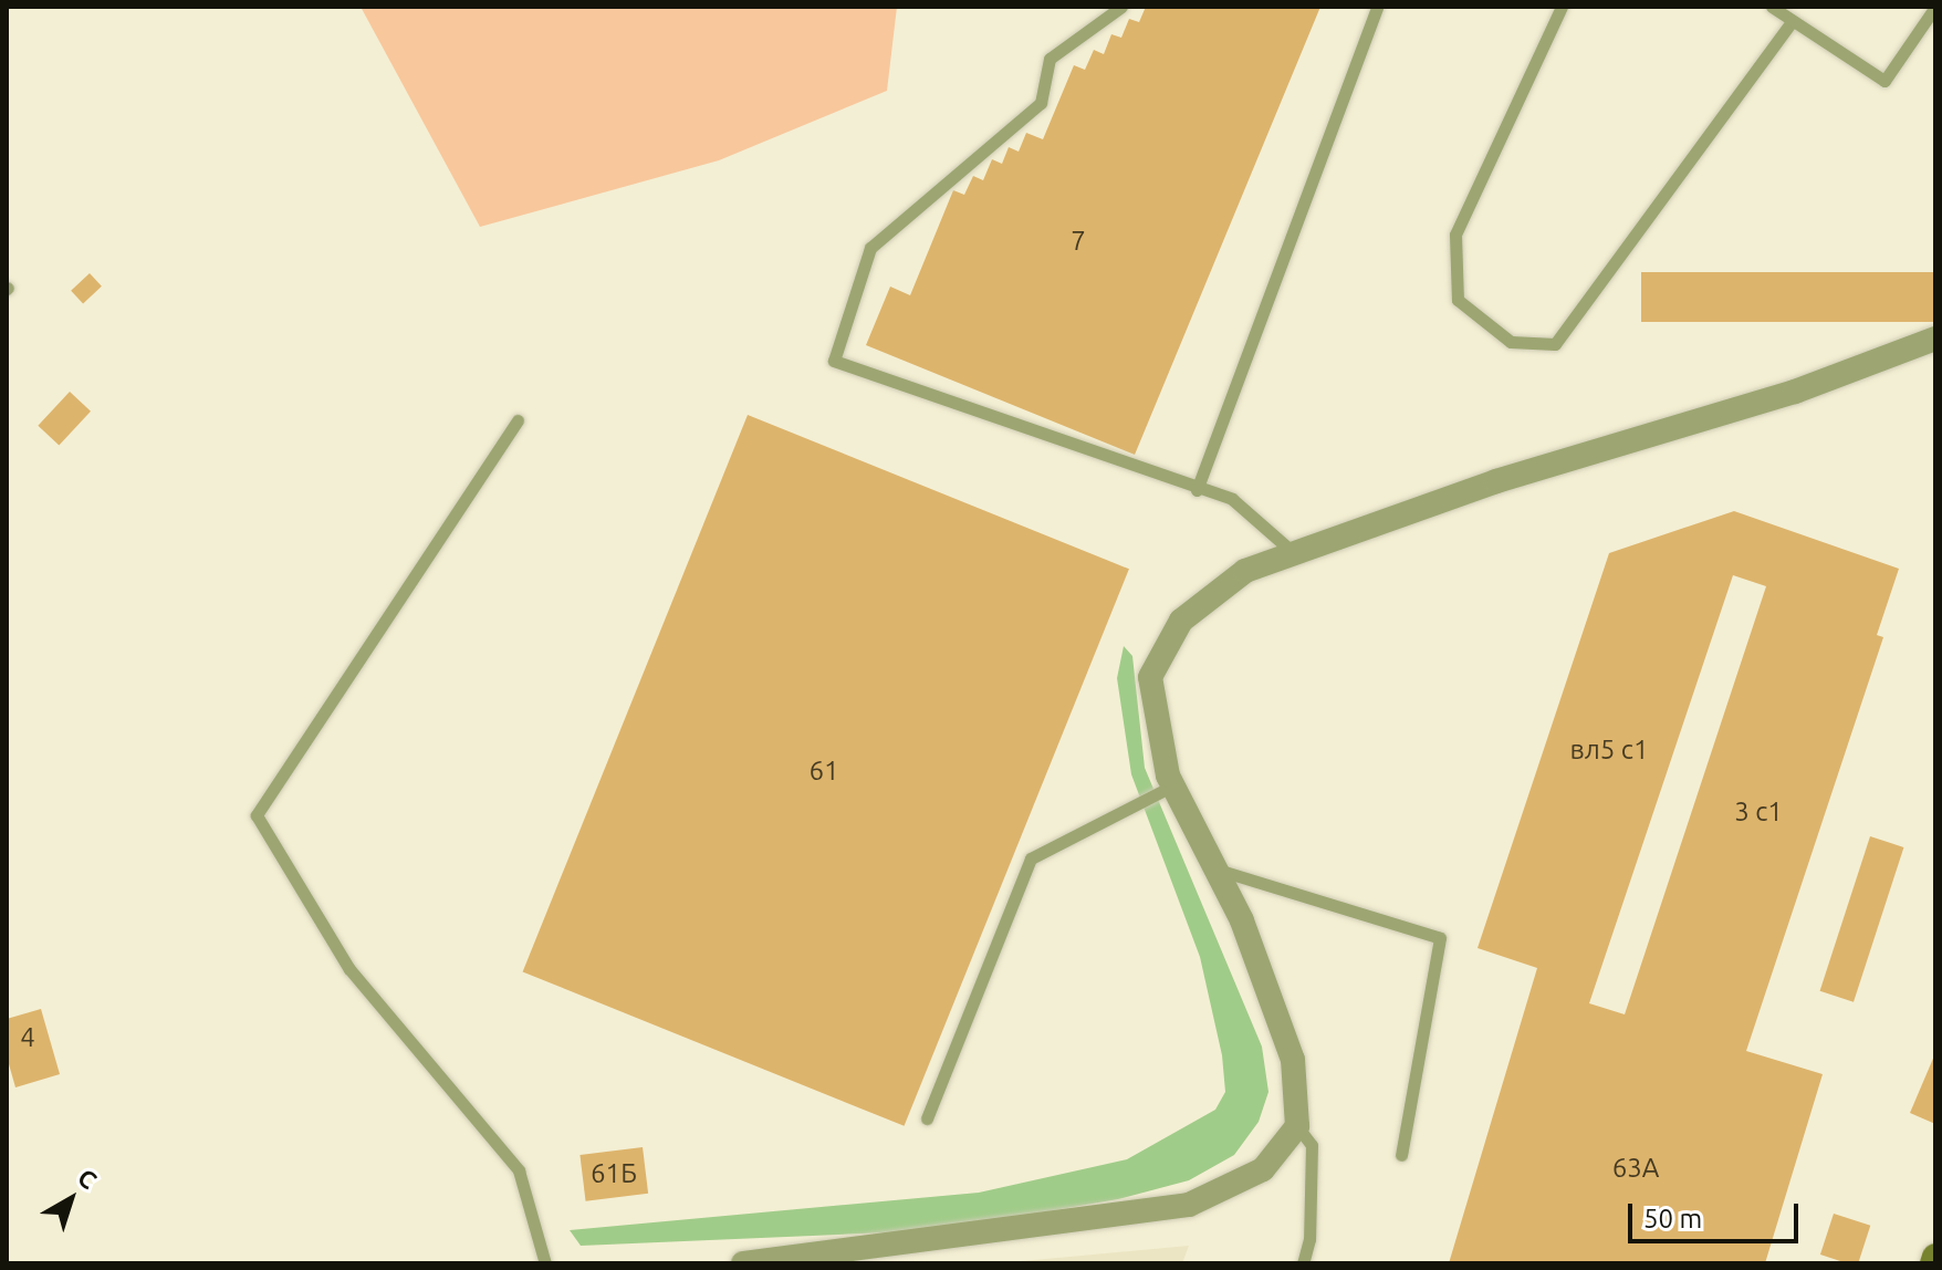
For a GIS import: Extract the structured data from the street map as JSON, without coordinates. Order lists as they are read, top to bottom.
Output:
{
  "house_numbers": [
    "7",
    "вл5 с1",
    "61",
    "3 с1",
    "4",
    "63А",
    "61Б"
  ],
  "scale_bar": "50 m",
  "north": "top right"
}
